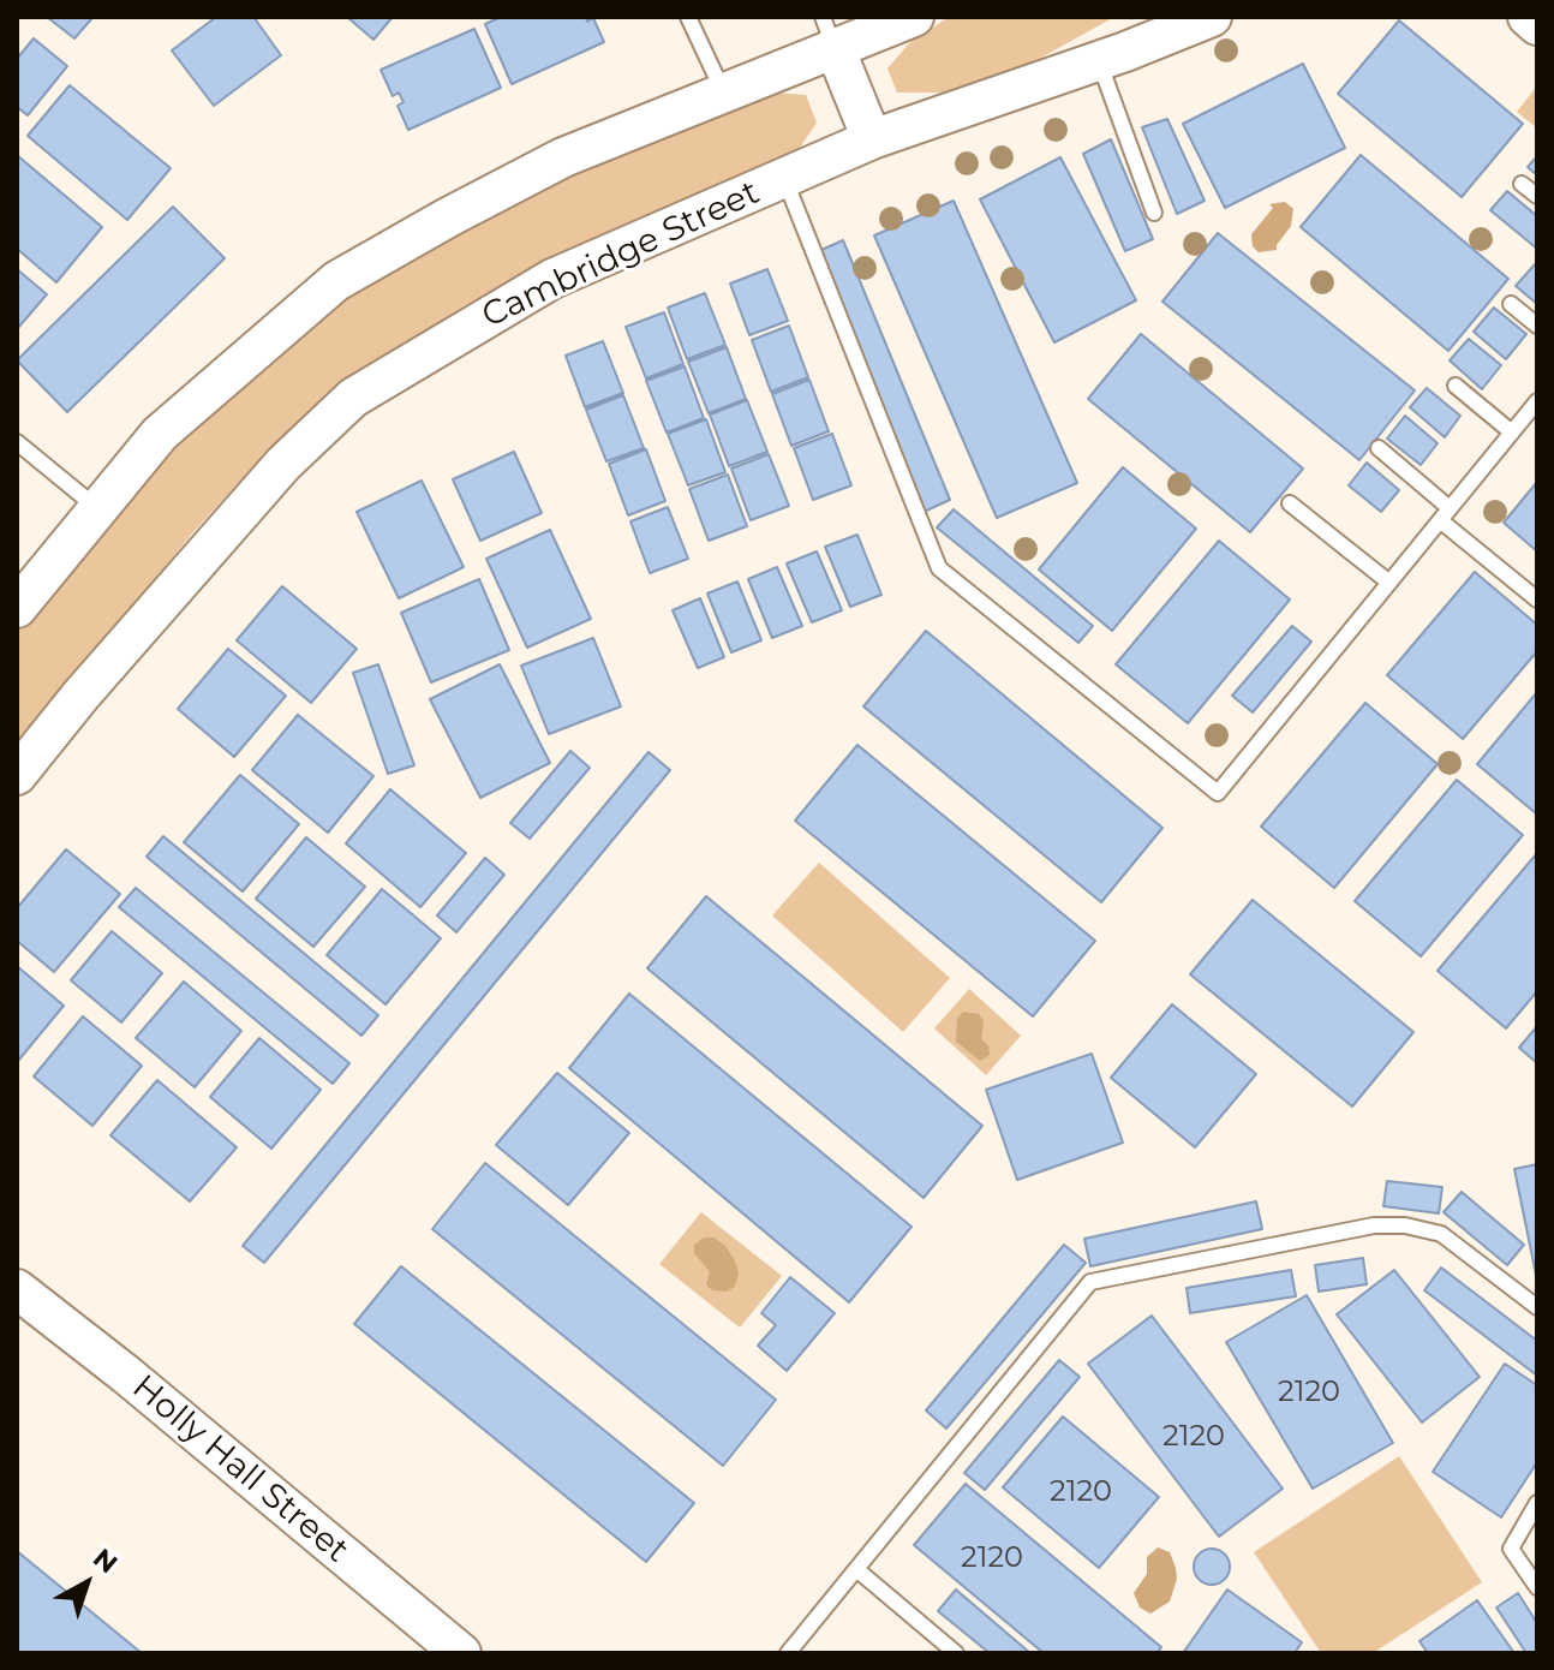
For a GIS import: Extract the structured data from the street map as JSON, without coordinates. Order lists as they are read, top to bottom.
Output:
{
  "streets": {
    "street": ["Cambridge Street", "Holly Hall Street"]
  },
  "house_numbers": [
    "2120",
    "2120",
    "2120",
    "2120"
  ],
  "north": "top right"
}
